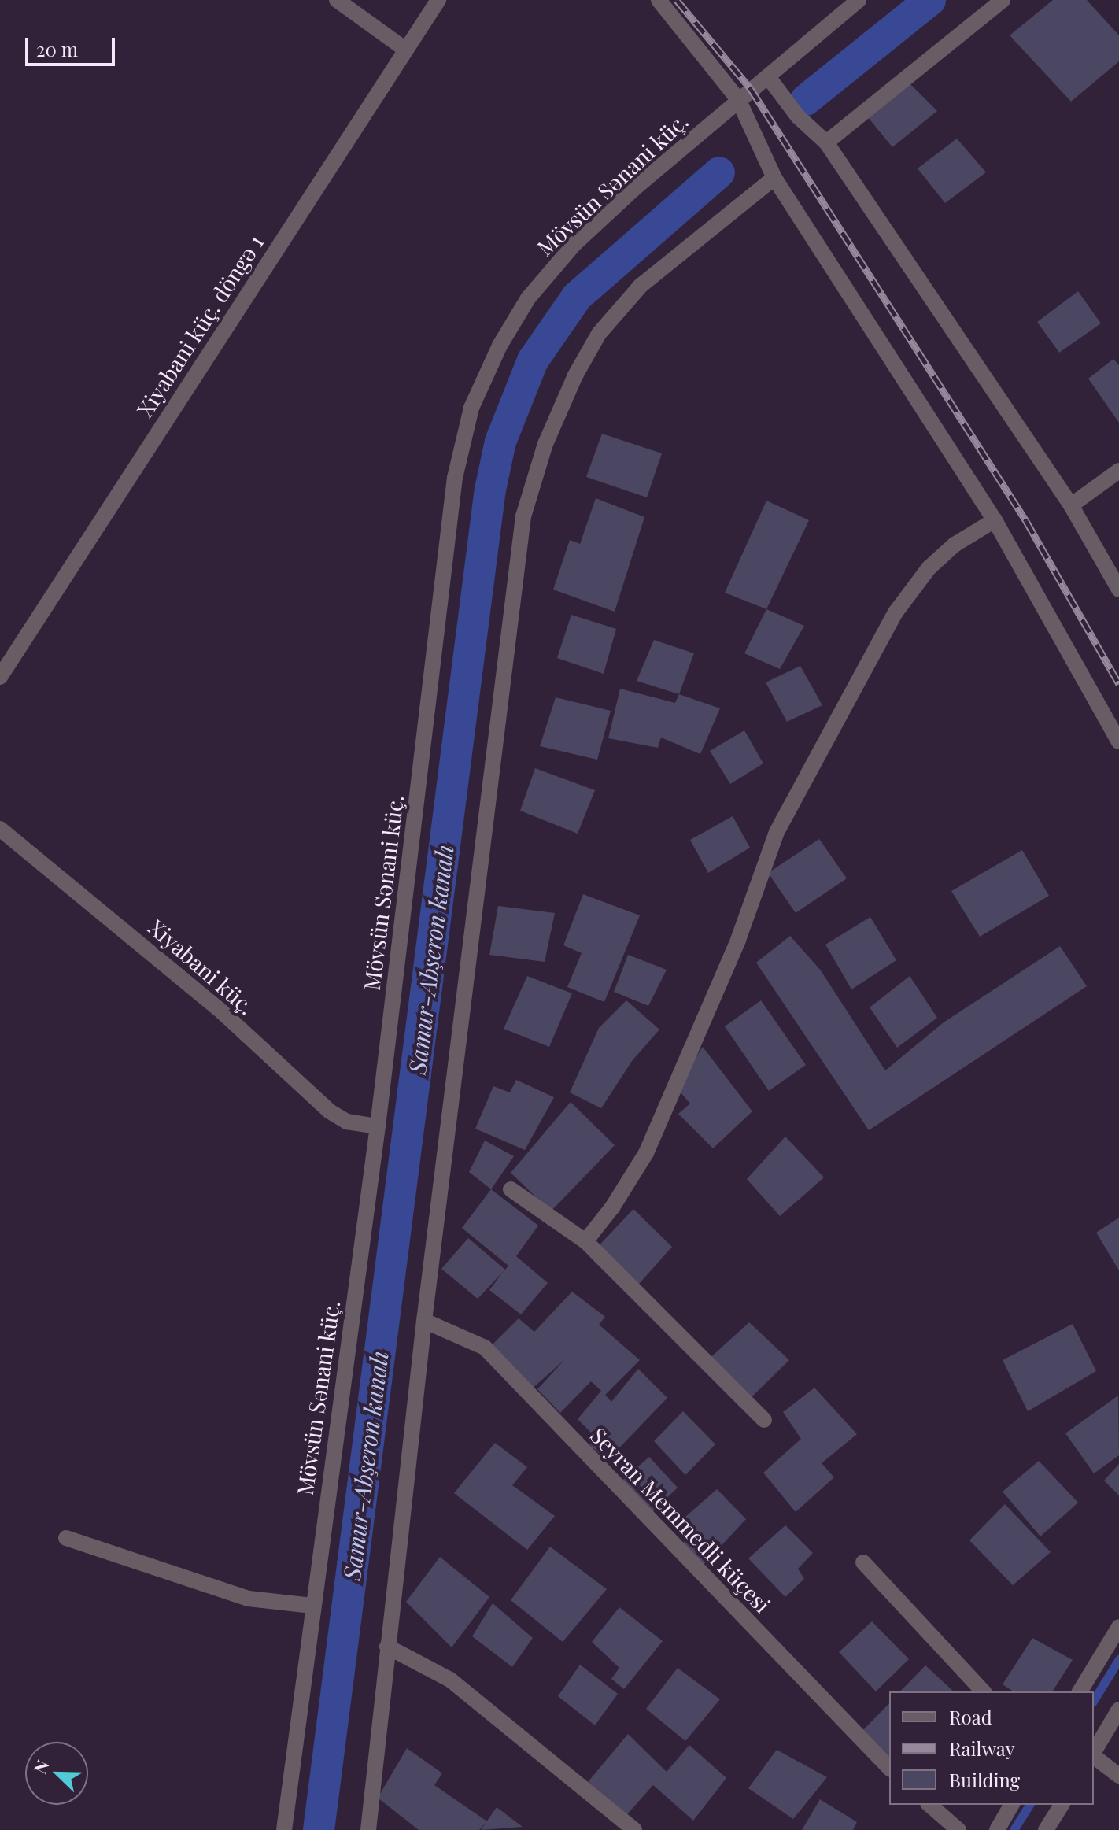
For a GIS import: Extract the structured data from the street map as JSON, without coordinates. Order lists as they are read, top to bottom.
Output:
{
  "streets": {
    "street": [
      "Mövsün Sənani küç.",
      "Xiyabani küç. döngə 1",
      "Xiyabani küç.",
      "Seyran Memmedli küçesi"
    ]
  },
  "crossings": [
    ["Mövsün Sənani küç.", "Xiyabani küç."]
  ],
  "water": ["Samur-Abşeron kanalı"],
  "legend": ["Road", "Railway", "Building"],
  "scale_bar": "20 m",
  "north": "top left"
}
